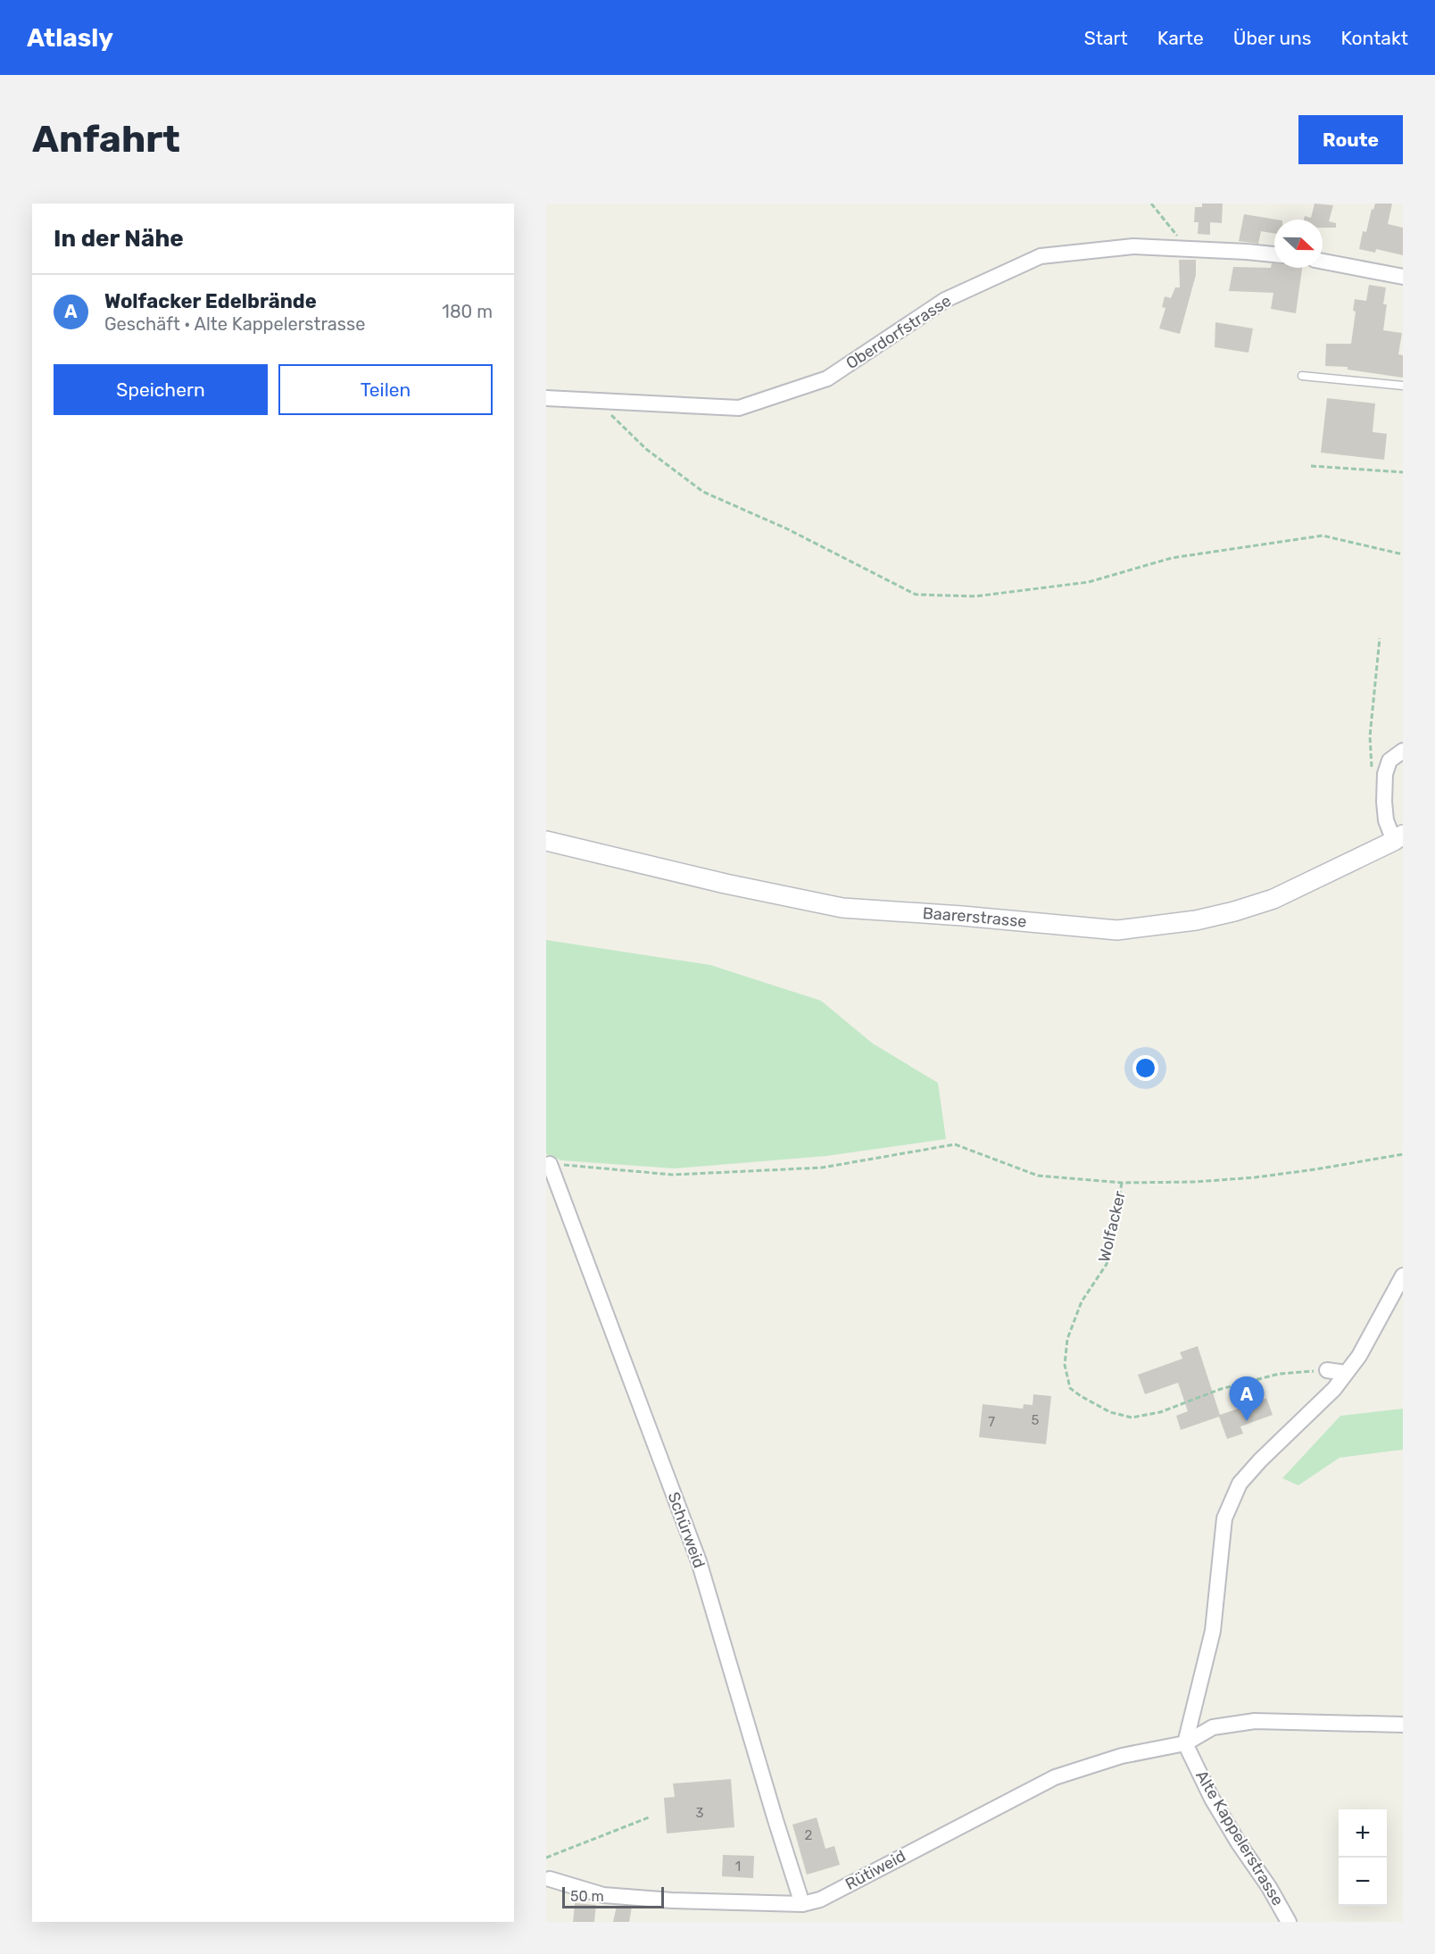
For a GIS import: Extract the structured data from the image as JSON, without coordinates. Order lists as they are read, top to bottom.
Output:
{
  "streets": {
    "street": [
      "Oberdorfstrasse",
      "Baarerstrasse",
      "Schürweid",
      "Alte Kappelerstrasse",
      "Rütiweid"
    ],
    "path": ["Wolfacker"]
  },
  "crossings": [
    ["Schürweid", "Rütiweid"],
    ["Alte Kappelerstrasse", "Rütiweid"]
  ],
  "house_numbers": [
    "5",
    "7",
    "3",
    "2",
    "1"
  ],
  "scale_bar": "50 m",
  "north": "right",
  "page": {
    "header": "Atlasly",
    "nav": [
      "Start",
      "Karte",
      "Über uns",
      "Kontakt"
    ],
    "buttons": [
      "Route",
      ["Speichern", "Teilen"]
    ],
    "title": "Anfahrt",
    "heading": "In der Nähe",
    "list": [
      {
        "mark": "A",
        "name": "Wolfacker Edelbrände",
        "note": "Geschäft · Alte Kappelerstrasse",
        "value": "180 m"
      }
    ],
    "pins": "A",
    "map_buttons": ["+", "−"],
    "scale": "50 m"
  }
}
